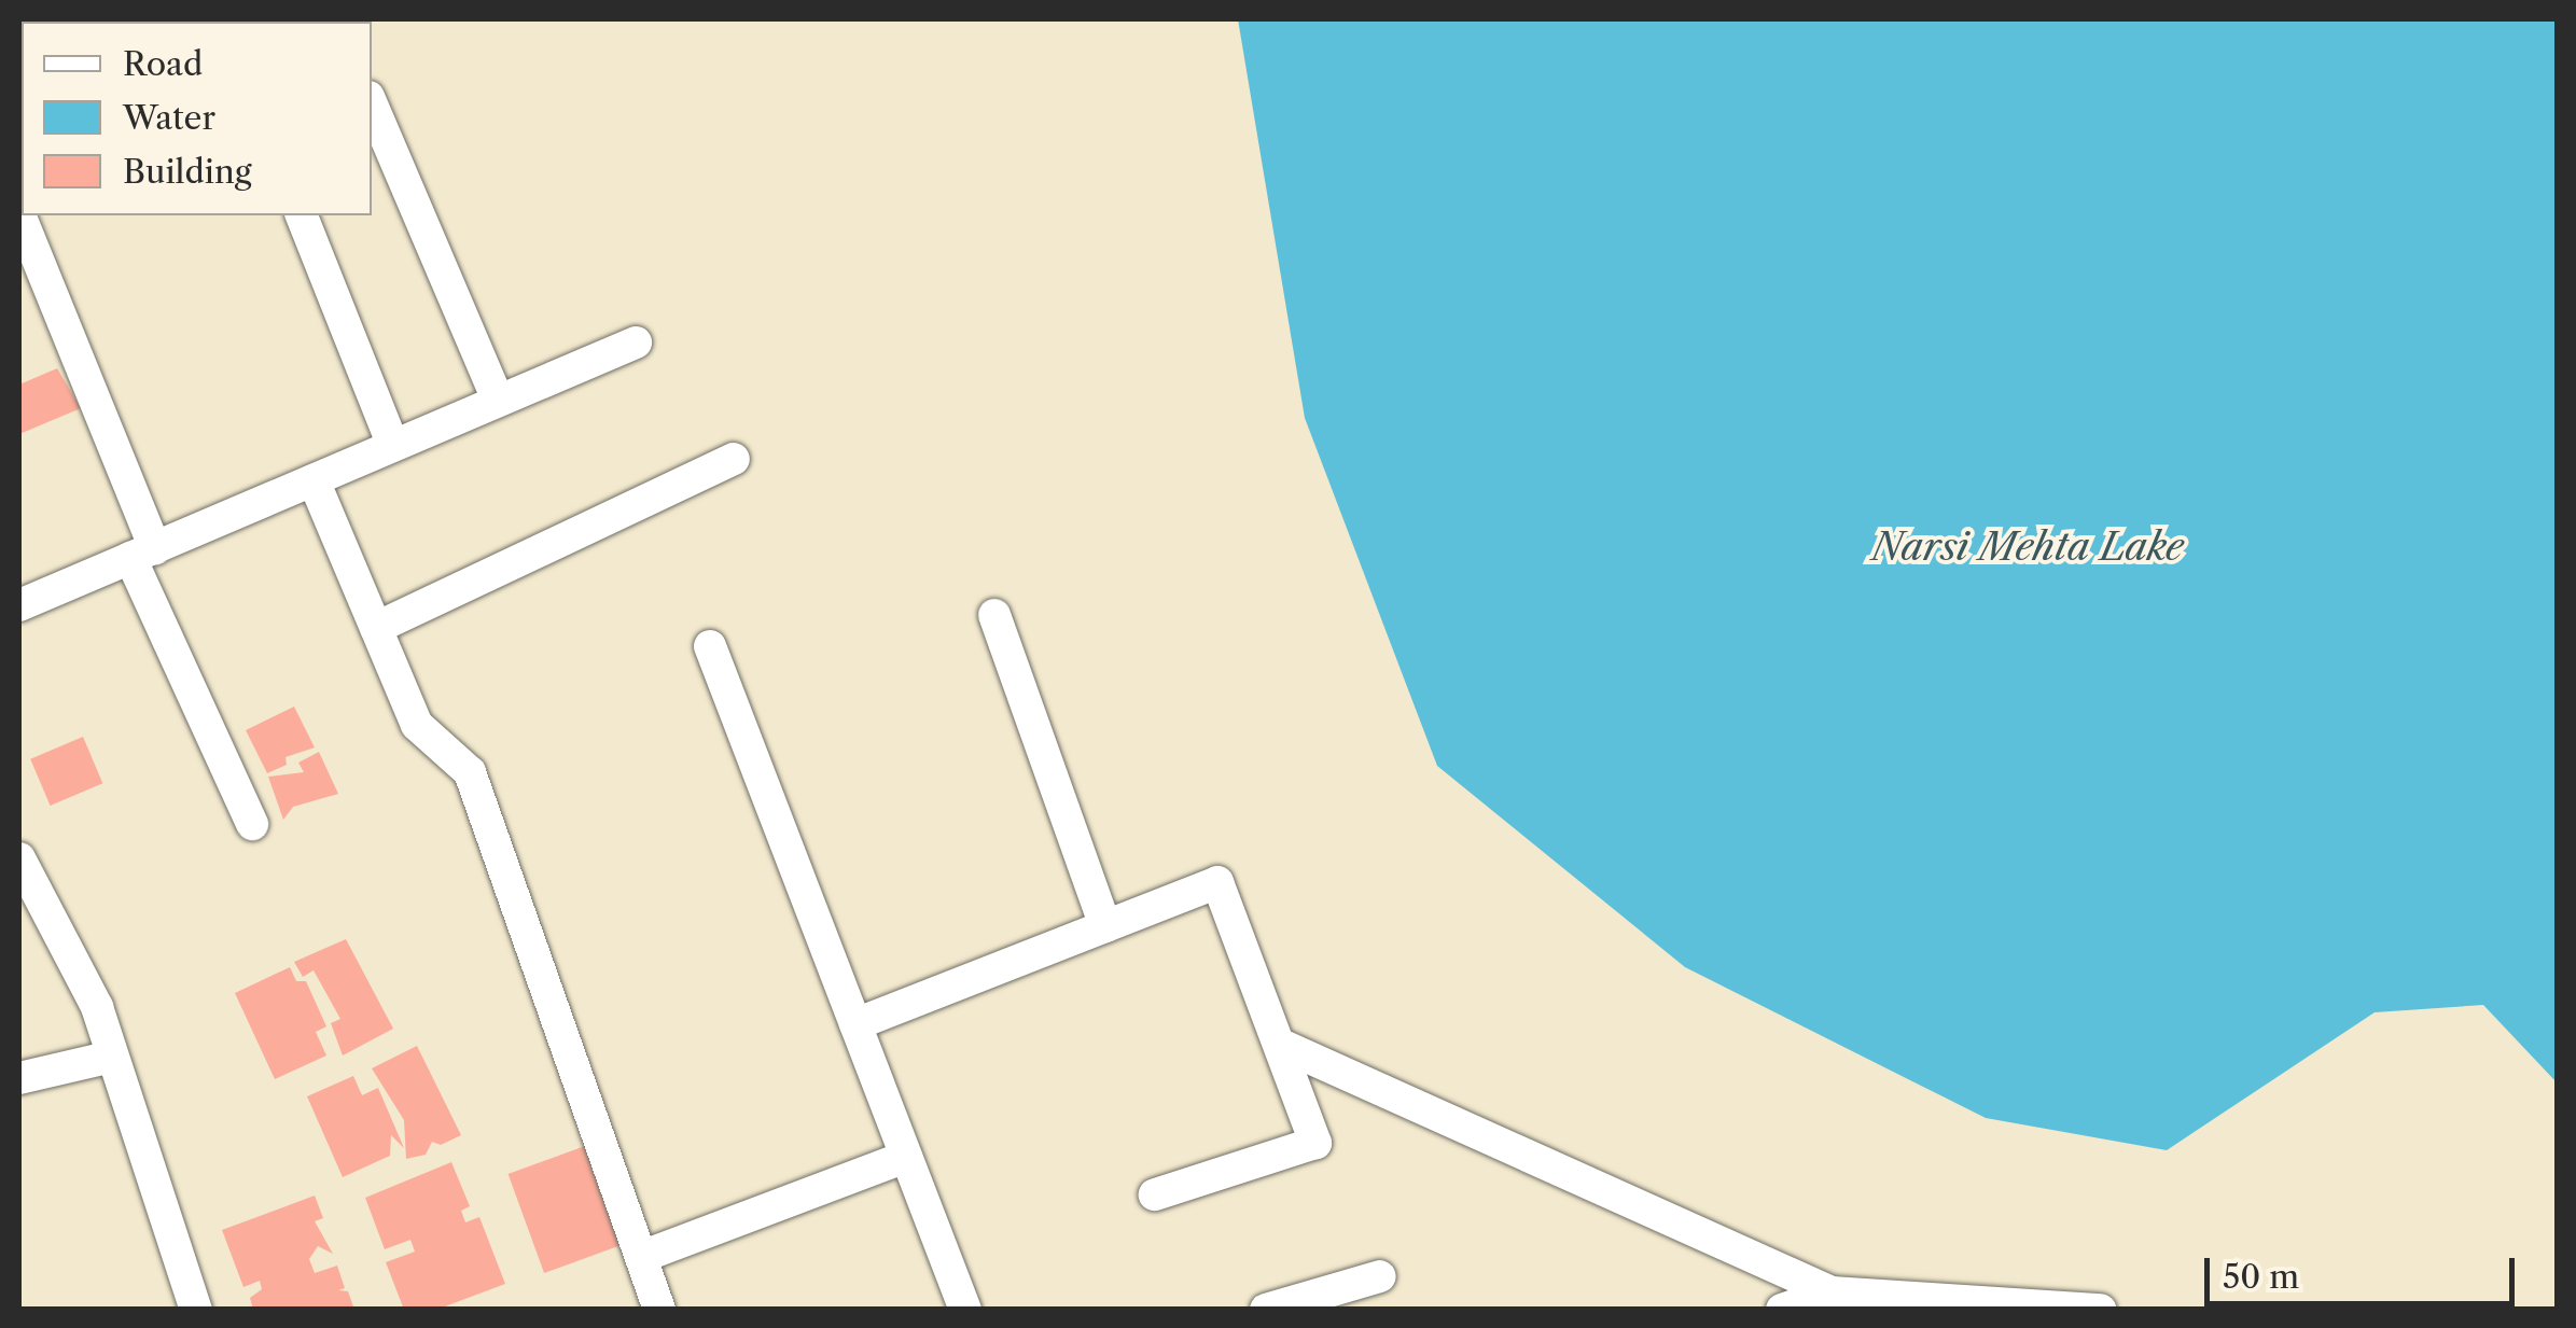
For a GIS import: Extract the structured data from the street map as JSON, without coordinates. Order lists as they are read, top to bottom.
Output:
{
  "water": ["Narsi Mehta Lake"],
  "legend": ["Road", "Water", "Building"],
  "scale_bar": "50 m"
}
